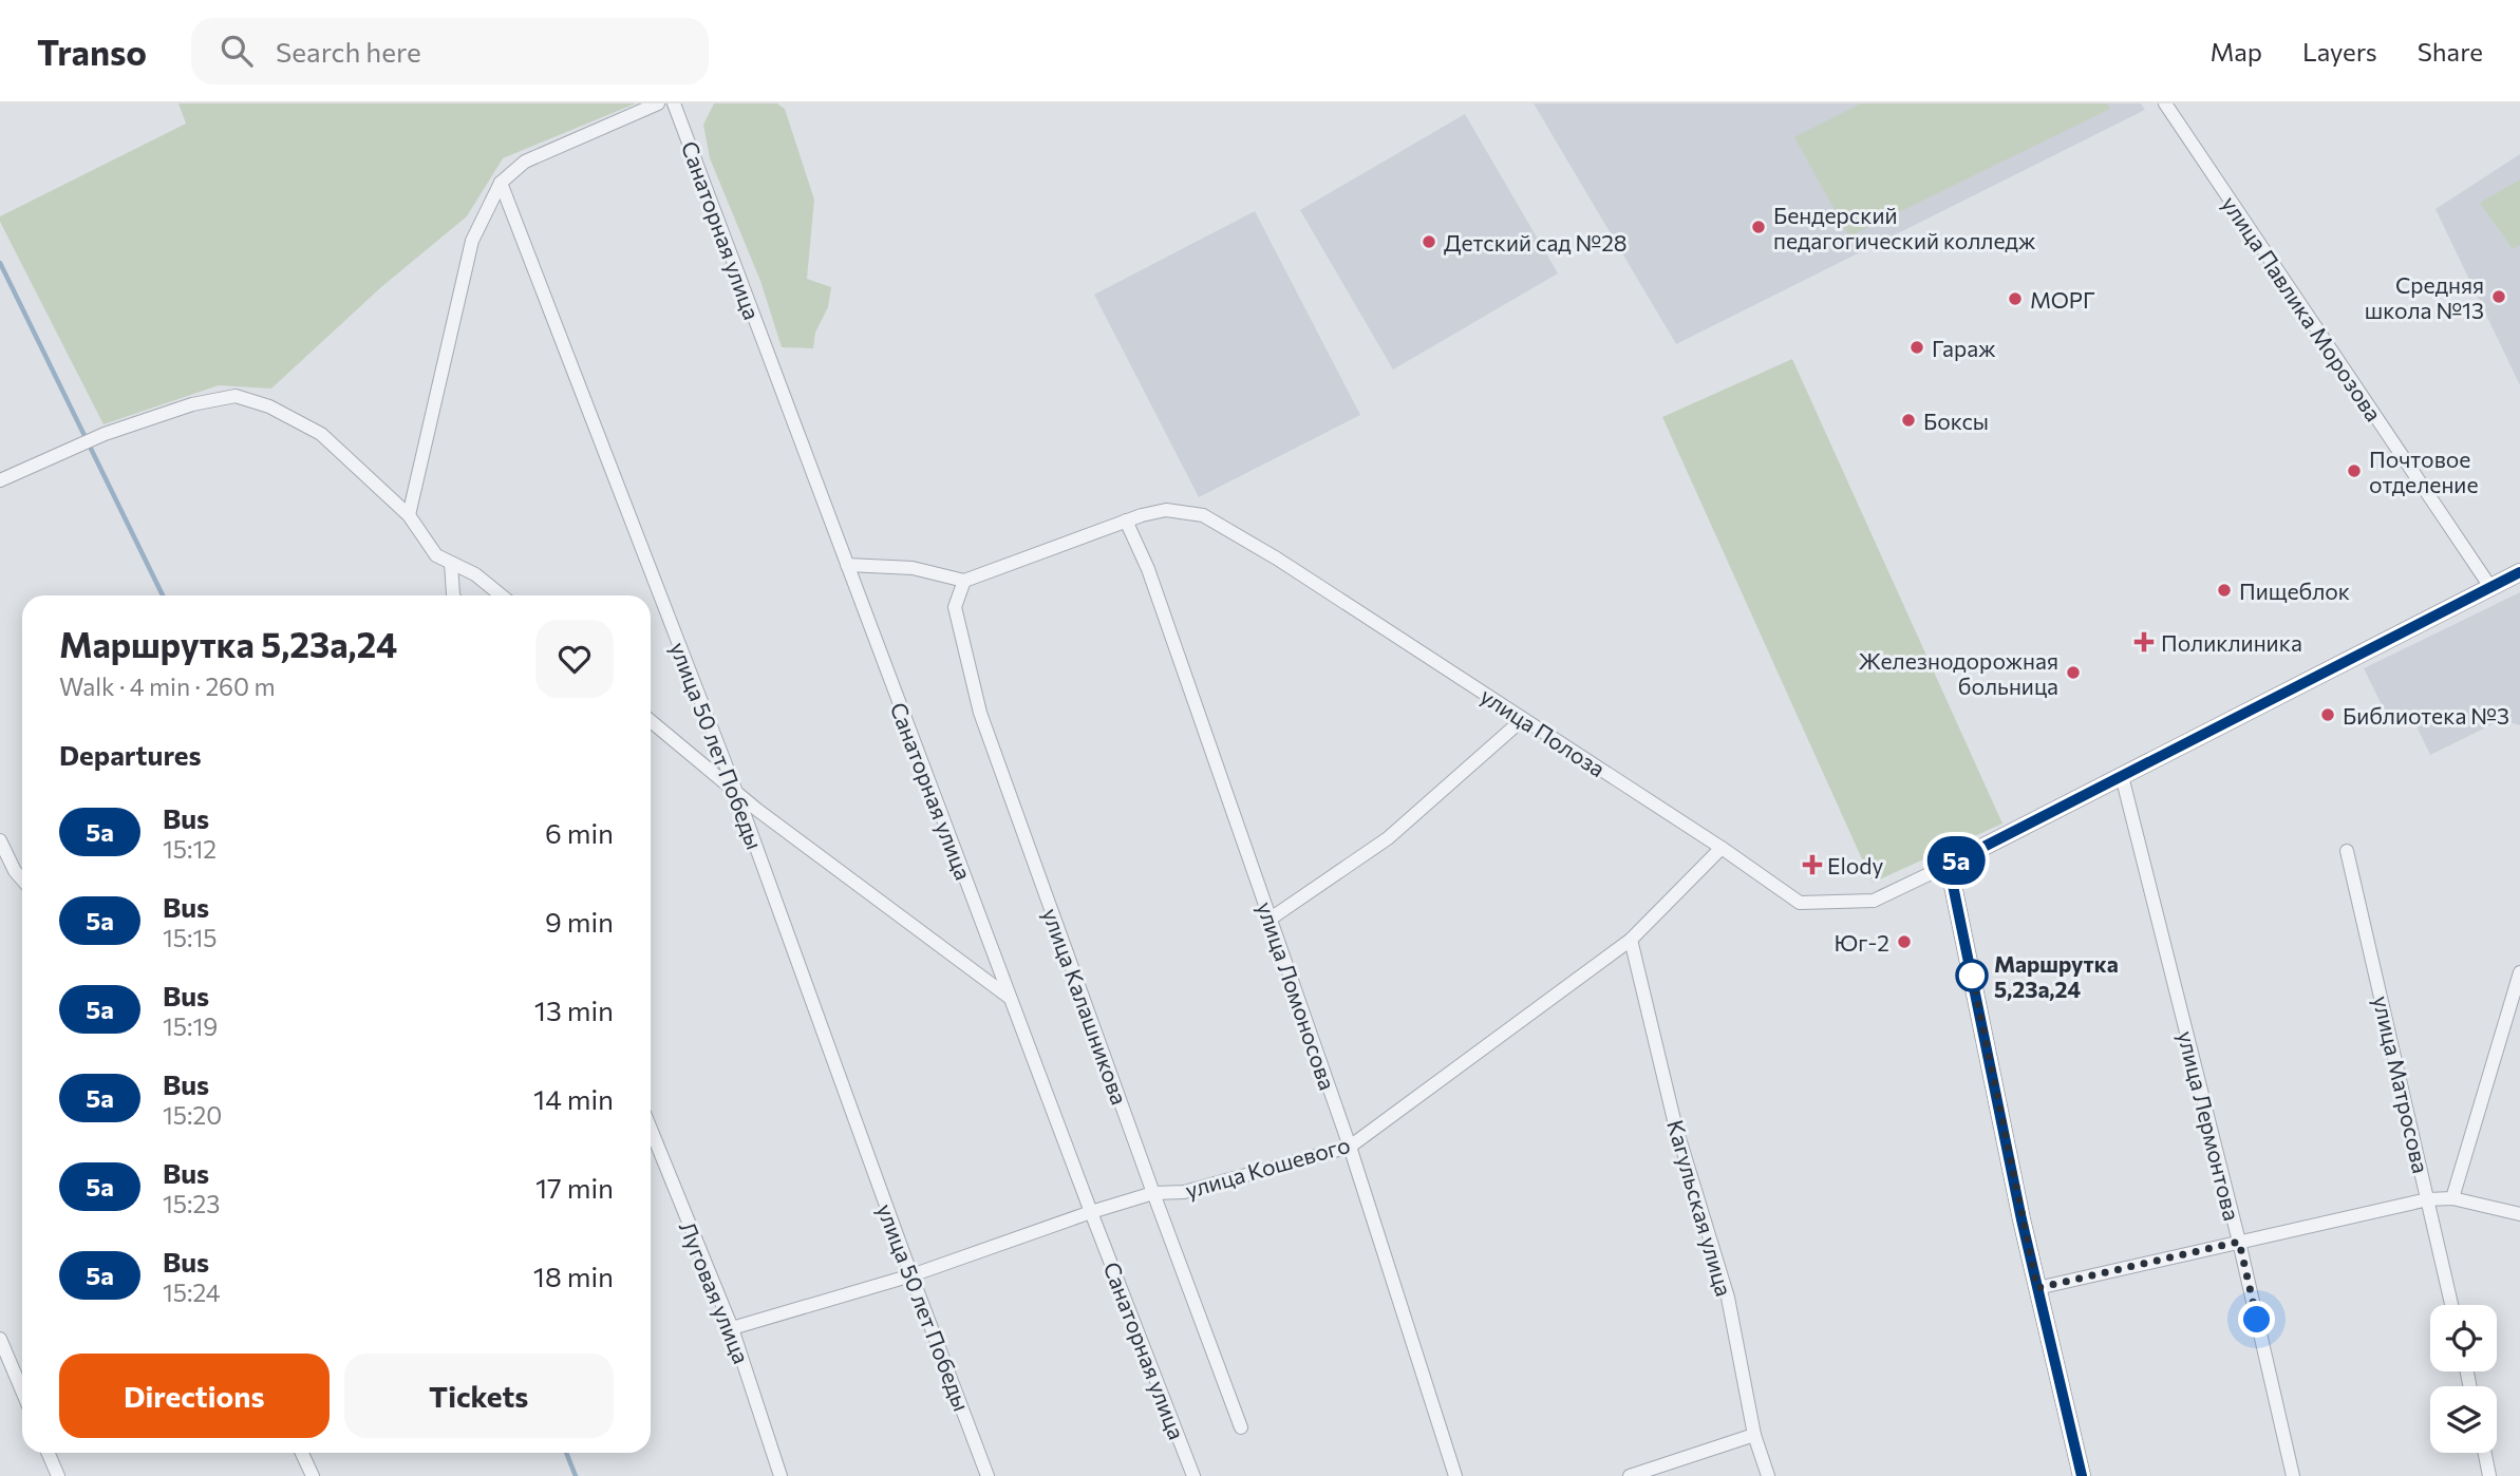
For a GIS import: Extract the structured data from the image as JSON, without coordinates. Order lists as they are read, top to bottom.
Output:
{
  "streets": {
    "street": [
      "Санаторная улица",
      "улица Павлика Морозова",
      "улица Полоза",
      "улица 50 лет Победы",
      "улица Ломоносова",
      "улица Калашникова",
      "улица Матросова",
      "улица Лермонтова",
      "улица Кошевого",
      "Кагульская улица",
      "Луговая улица"
    ]
  },
  "crossings": [
    ["Санаторная улица", "улица Кошевого"],
    ["улица Полоза", "улица Ломоносова"],
    ["улица Полоза", "улица Калашникова"],
    ["улица Полоза", "улица Кошевого"],
    ["улица 50 лет Победы", "улица Кошевого"],
    ["улица Ломоносова", "улица Кошевого"],
    ["улица Калашникова", "улица Кошевого"],
    ["улица Кошевого", "Кагульская улица"],
    ["улица Кошевого", "Луговая улица"]
  ],
  "places": {
    "other": [
      "Бендерский педагогический колледж",
      "Детский сад №28",
      "Средняя школа №13",
      "МОРГ",
      "Гараж",
      "Боксы",
      "Почтовое отделение",
      "Пищеблок",
      "Железнодорожная больница",
      "Библиотека №3",
      "Юг-2",
      "Маршрутка 5,23а,24"
    ],
    "health": ["Поликлиника", "Elody"]
  },
  "lines": ["bus line 5а"],
  "page": {
    "header": "Transo",
    "search": "Search here",
    "nav": ["Map", "Layers", "Share"],
    "on_map": "5а",
    "heading": [
      ["Маршрутка 5,23а,24", "Walk · 4 min · 260 m"],
      "Departures"
    ],
    "list": [
      {
        "mark": "5а",
        "name": "Bus",
        "note": "15:12",
        "value": "6 min"
      },
      {
        "mark": "5а",
        "name": "Bus",
        "note": "15:15",
        "value": "9 min"
      },
      {
        "mark": "5а",
        "name": "Bus",
        "note": "15:19",
        "value": "13 min"
      },
      {
        "mark": "5а",
        "name": "Bus",
        "note": "15:20",
        "value": "14 min"
      },
      {
        "mark": "5а",
        "name": "Bus",
        "note": "15:23",
        "value": "17 min"
      },
      {
        "mark": "5а",
        "name": "Bus",
        "note": "15:24",
        "value": "18 min"
      }
    ],
    "buttons": ["Directions", "Tickets"]
  }
}
